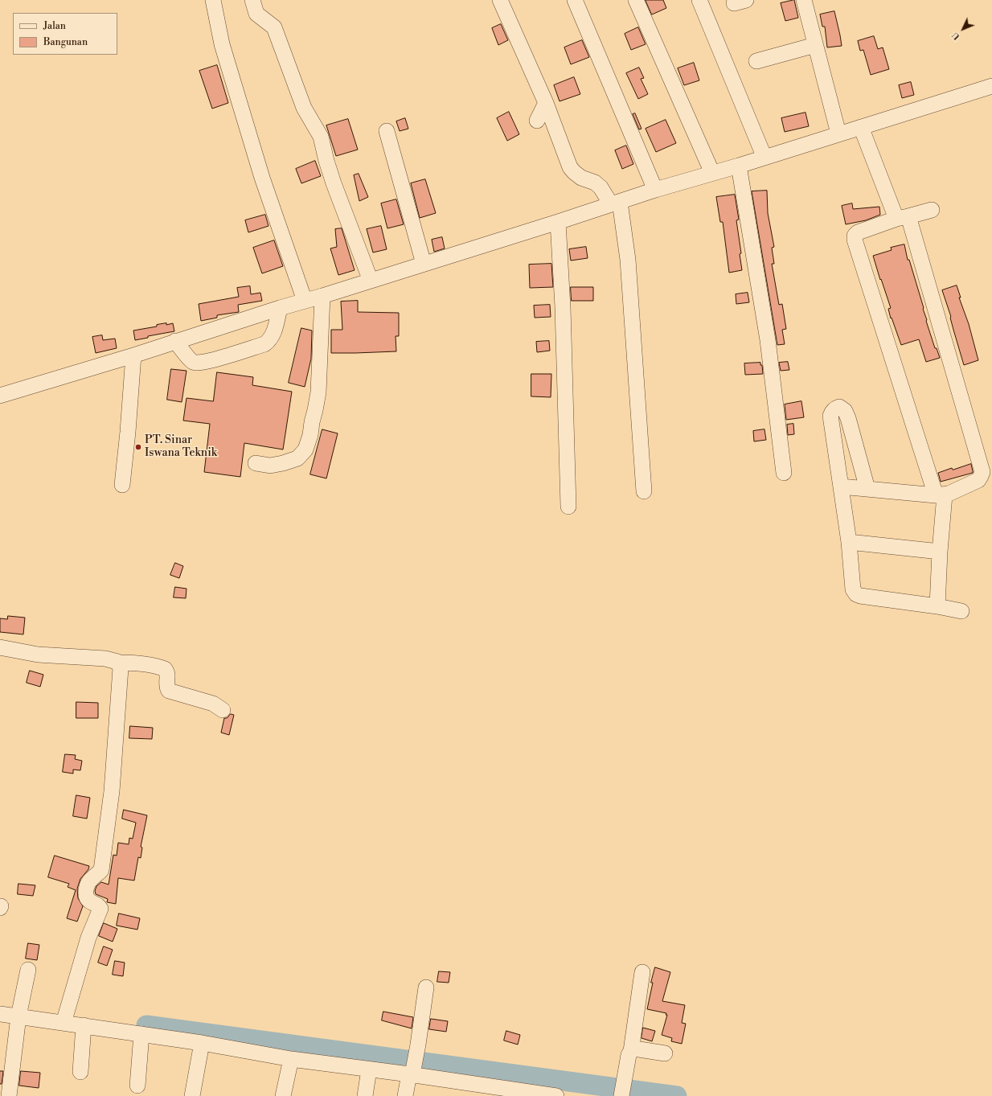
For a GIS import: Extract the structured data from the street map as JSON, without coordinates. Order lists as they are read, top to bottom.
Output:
{
  "places": ["PT. Sinar Iswana Teknik"],
  "legend": ["Jalan", "Bangunan"],
  "north": "bottom left"
}
